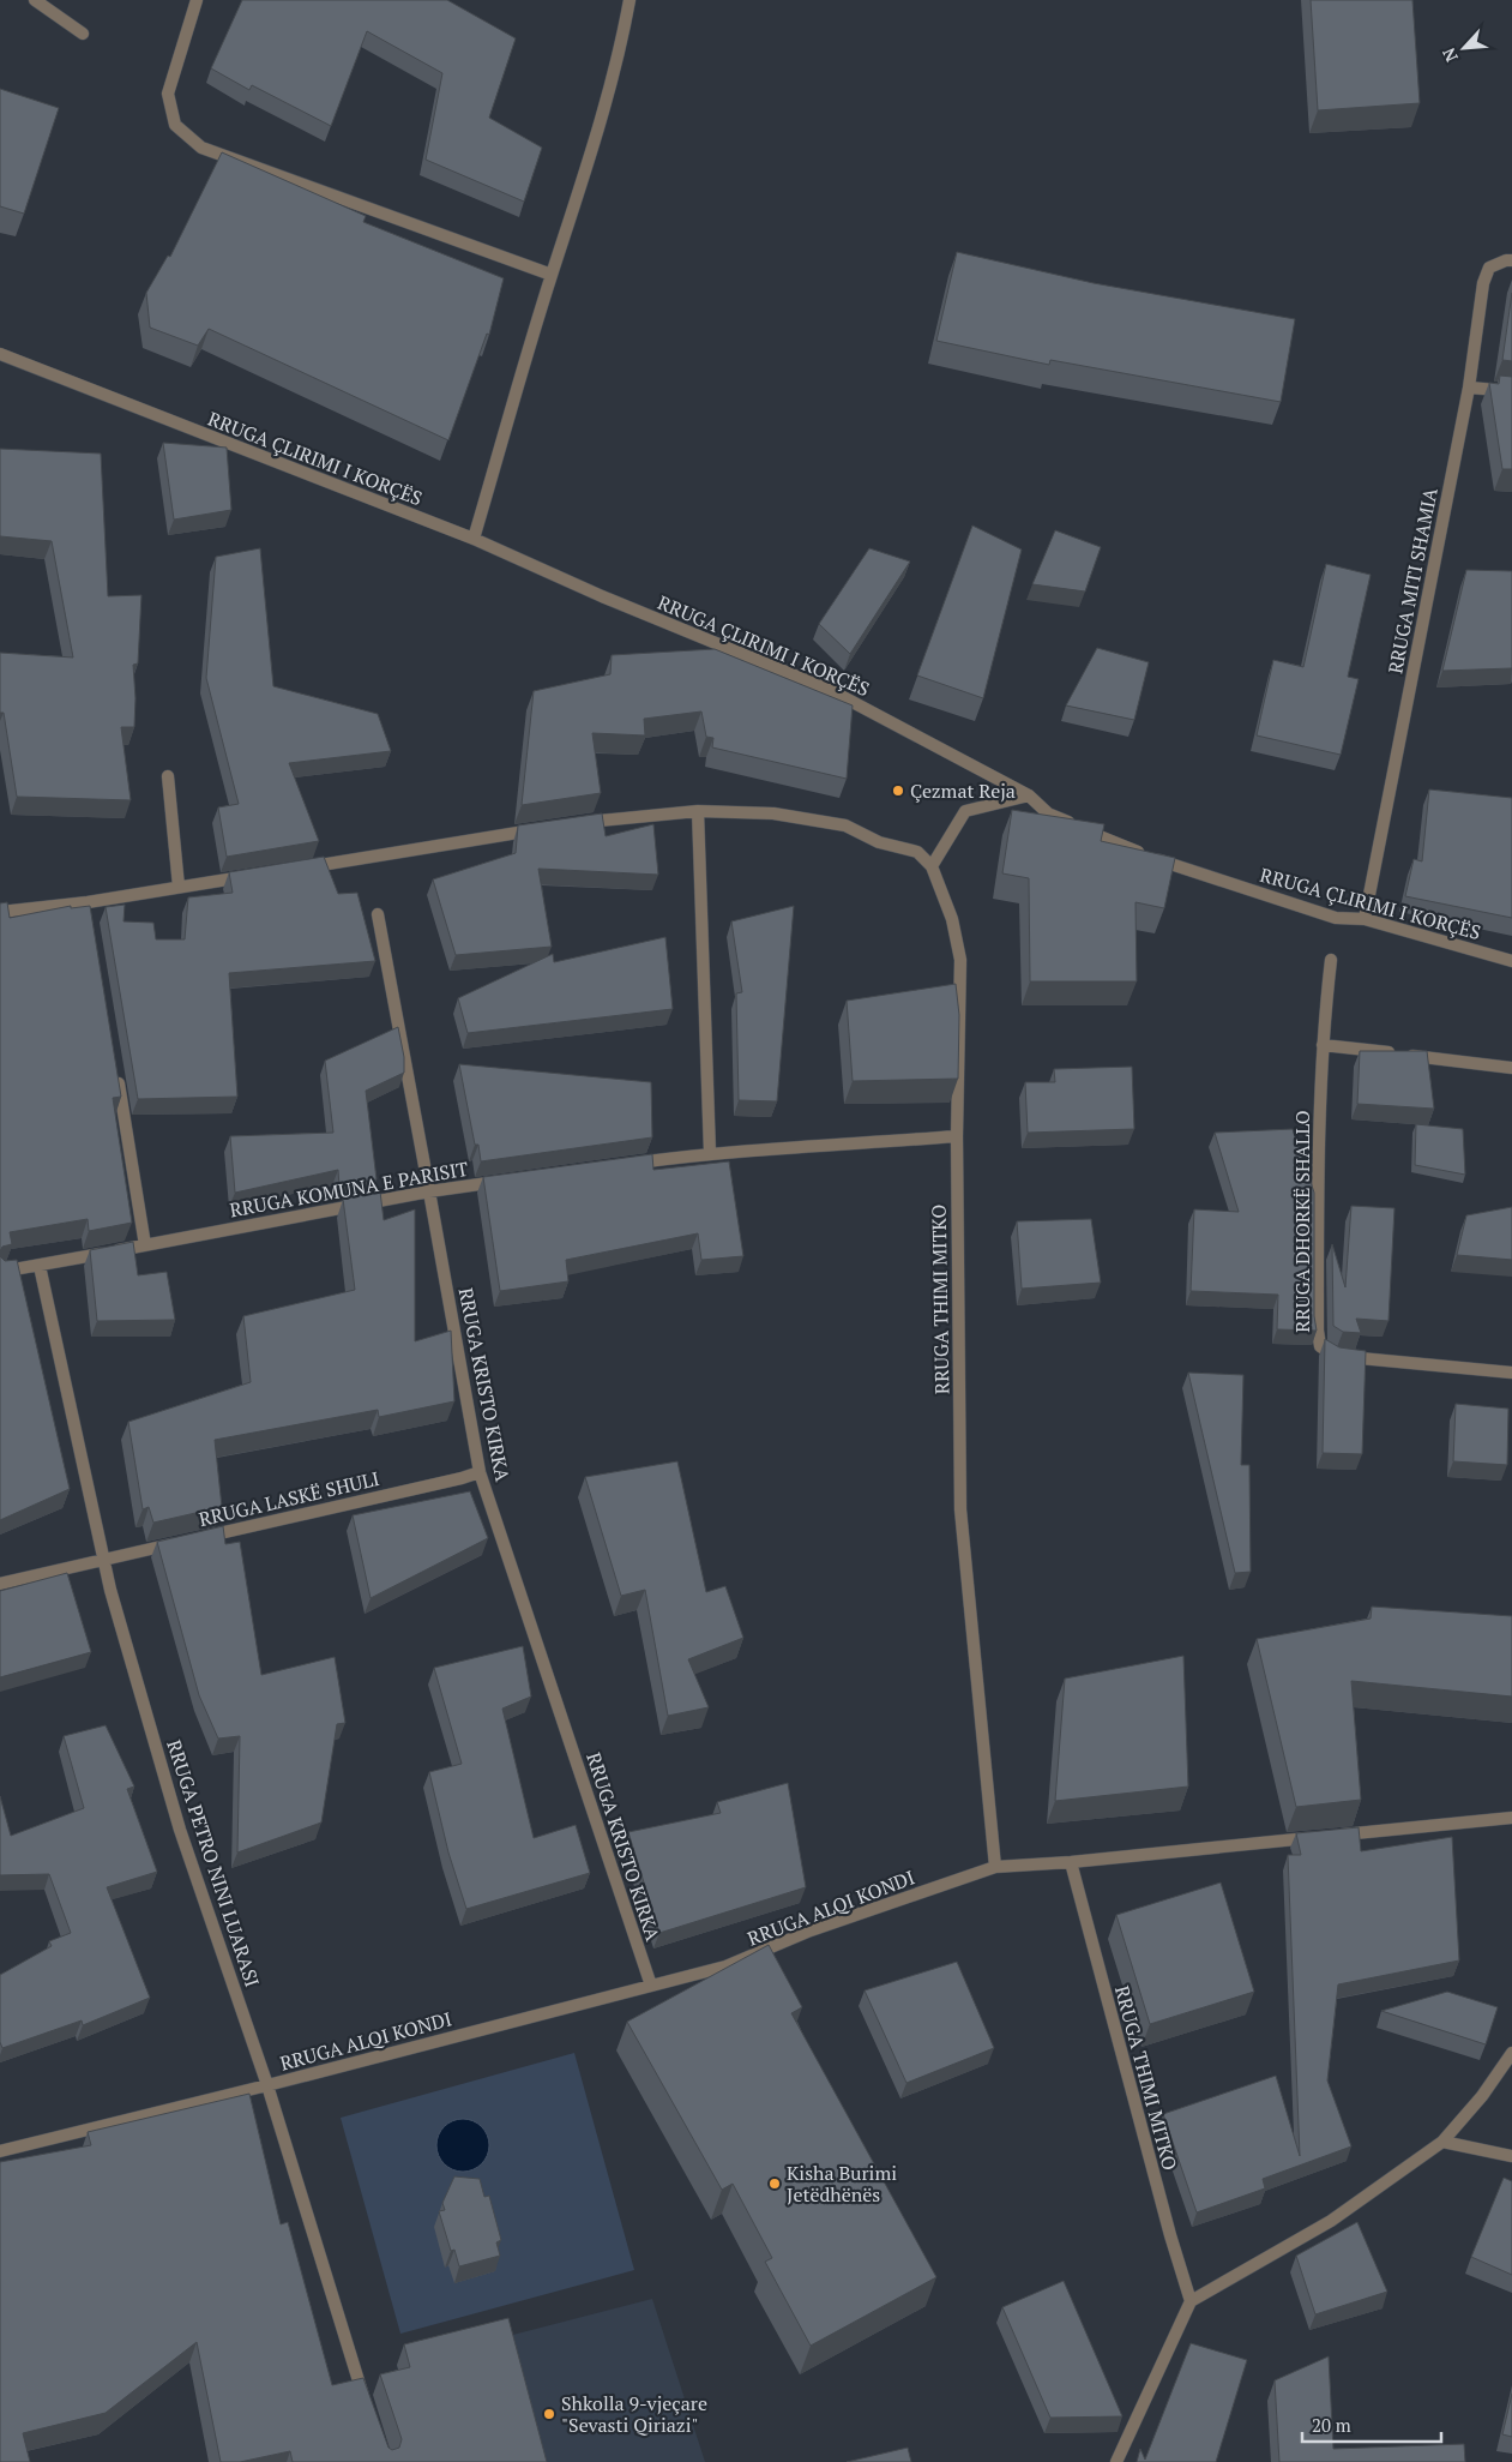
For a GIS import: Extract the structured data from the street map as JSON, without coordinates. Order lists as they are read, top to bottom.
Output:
{
  "streets": {
    "street": [
      "RRUGA ÇLIRIMI I KORÇËS",
      "RRUGA MITI SHAMIA",
      "RRUGA KOMUNA E PARISIT",
      "RRUGA DHORKË SHALLO",
      "RRUGA THIMI MITKO",
      "RRUGA KRISTO KIRKA",
      "RRUGA LASKË SHULI",
      "RRUGA PETRO NINI LUARASI",
      "RRUGA ALQI KONDI"
    ]
  },
  "crossings": [
    ["RRUGA ÇLIRIMI I KORÇËS", "RRUGA MITI SHAMIA"],
    ["RRUGA KOMUNA E PARISIT", "RRUGA KRISTO KIRKA"],
    ["RRUGA KOMUNA E PARISIT", "RRUGA PETRO NINI LUARASI"],
    ["RRUGA THIMI MITKO", "RRUGA ALQI KONDI"],
    ["RRUGA KRISTO KIRKA", "RRUGA LASKË SHULI"],
    ["RRUGA KRISTO KIRKA", "RRUGA ALQI KONDI"],
    ["RRUGA LASKË SHULI", "RRUGA PETRO NINI LUARASI"],
    ["RRUGA PETRO NINI LUARASI", "RRUGA ALQI KONDI"]
  ],
  "places": ["Çezmat Reja", "Kisha Burimi Jetëdhënës", "Shkolla 9-vjeçare \"Sevasti Qiriazi\""],
  "scale_bar": "20 m",
  "north": "bottom left"
}
